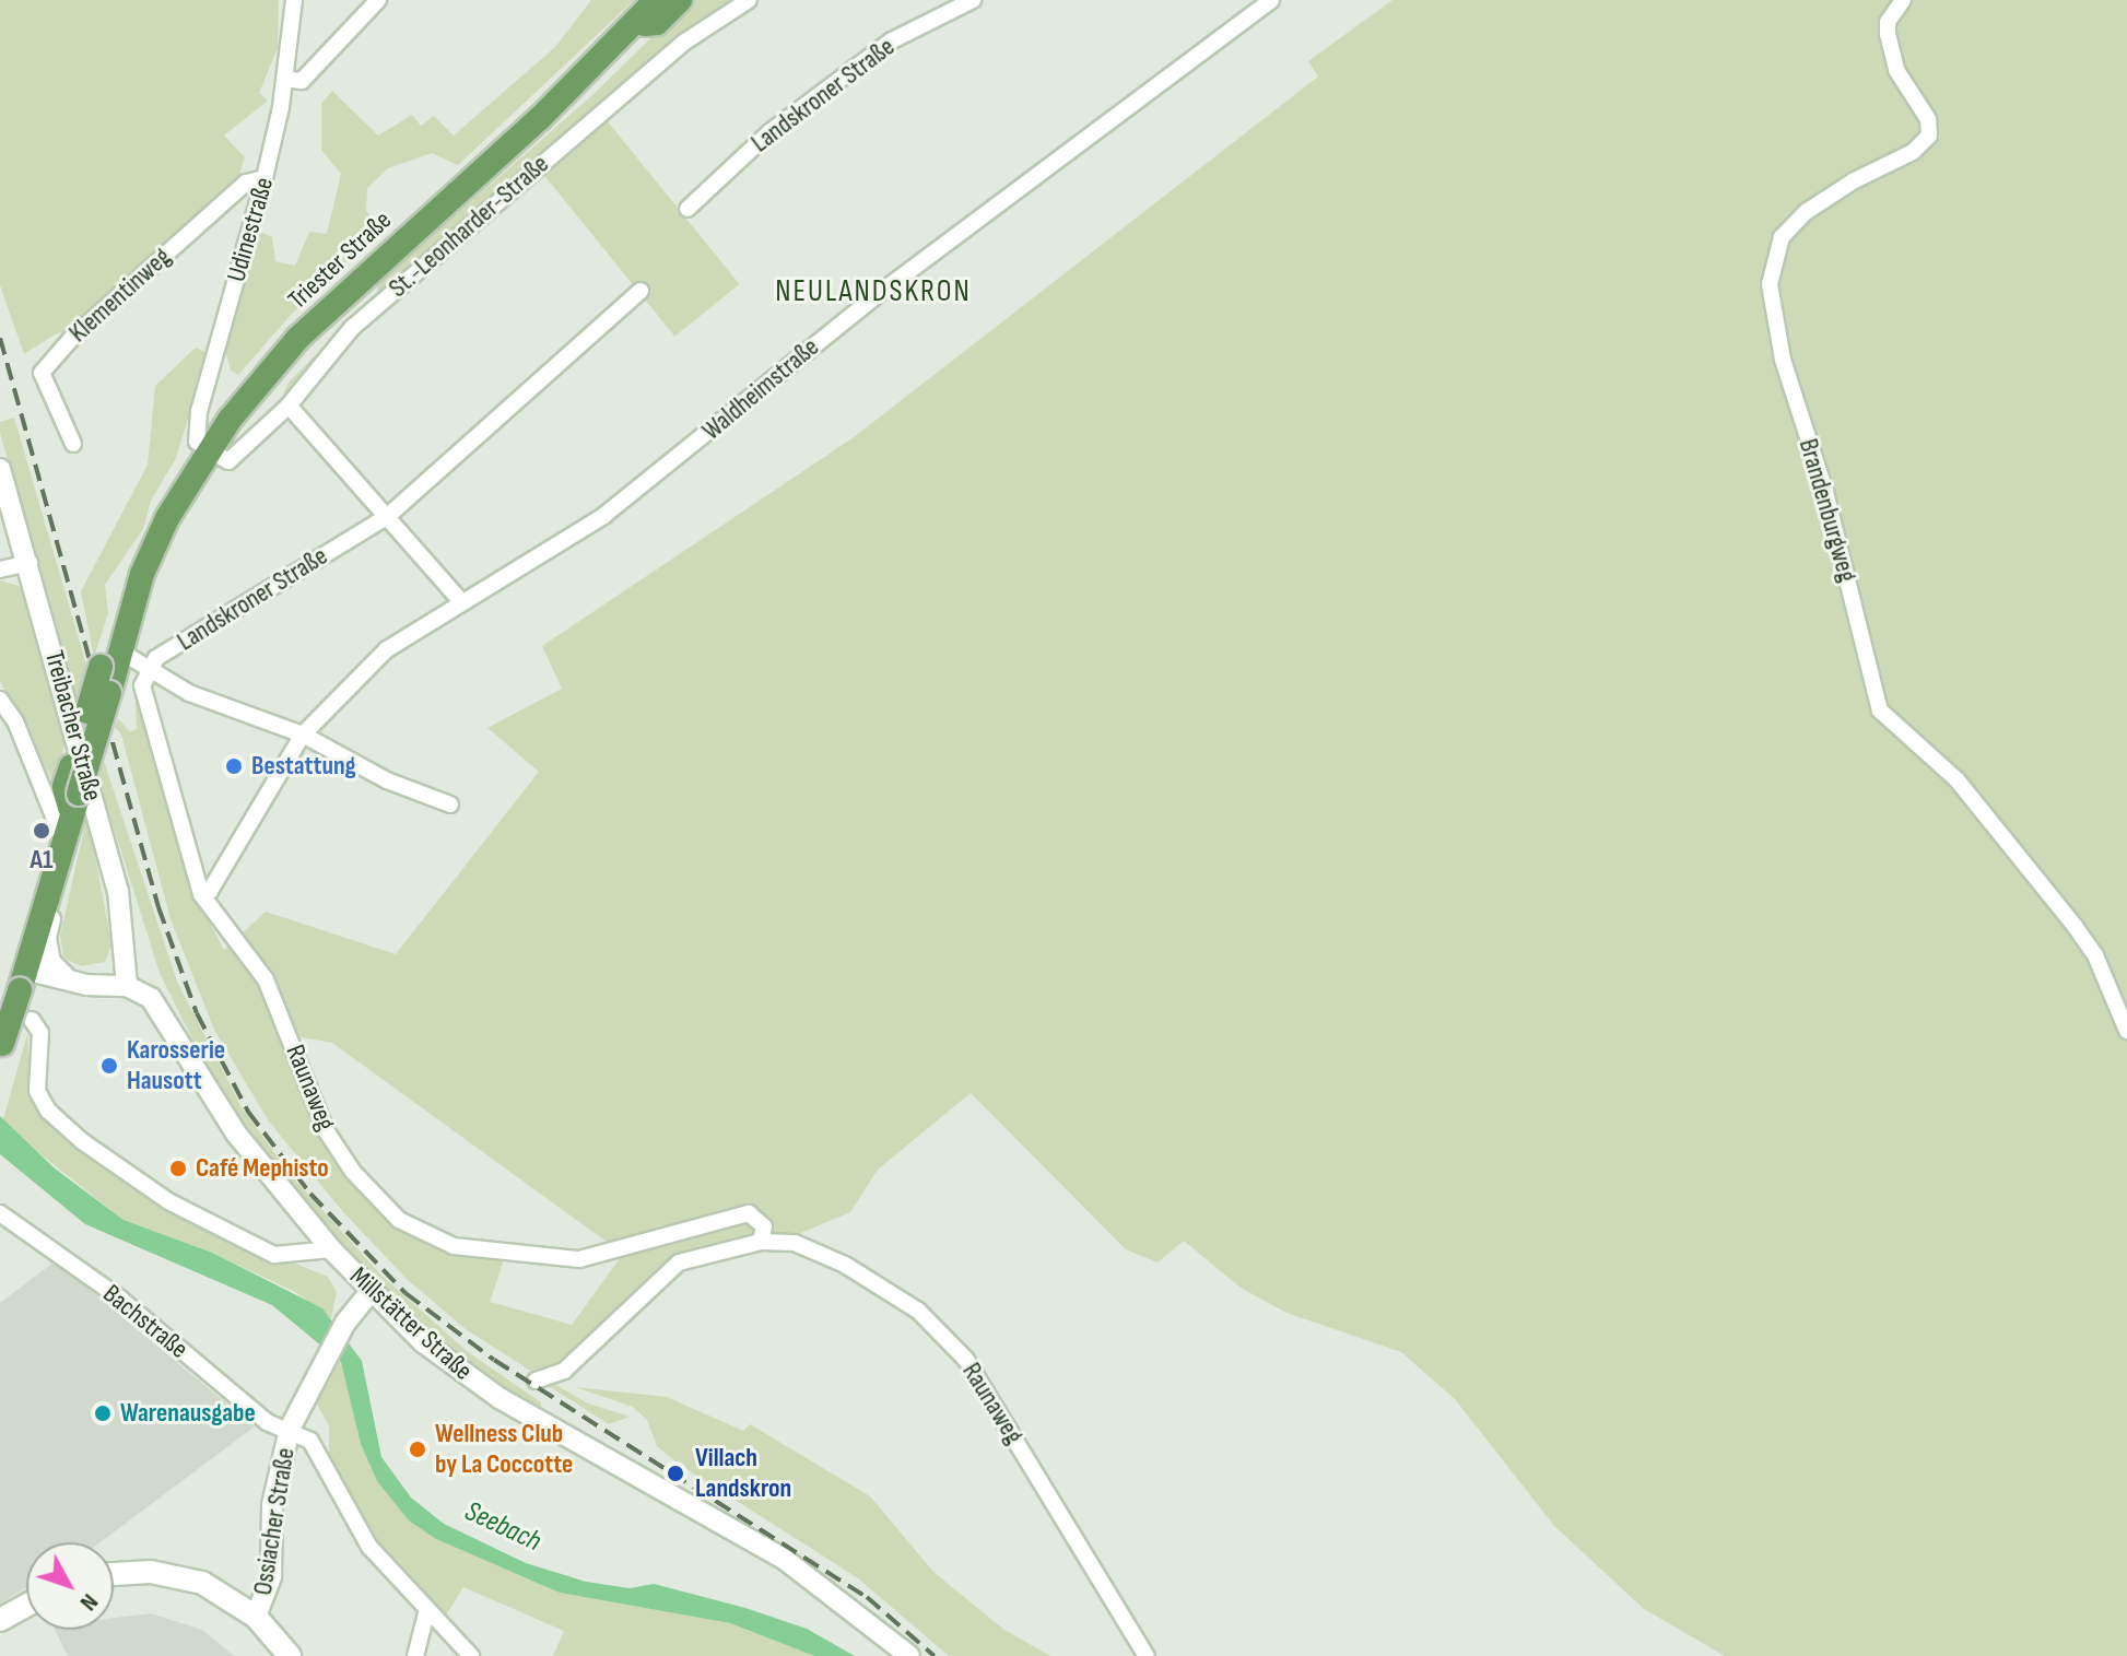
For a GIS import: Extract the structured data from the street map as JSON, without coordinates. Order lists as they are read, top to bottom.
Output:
{
  "streets": {
    "main road": ["Triester Straße", "Ossiacher Straße"],
    "street": [
      "Landskroner Straße",
      "St.-Leonharder-Straße",
      "Udinestraße",
      "Klementinweg",
      "Waldheimstraße",
      "Brandenburgweg",
      "Treibacher Straße",
      "Raunaweg",
      "Bachstraße",
      "Millstätter Straße"
    ]
  },
  "crossings": [
    ["Landskroner Straße", "Raunaweg"],
    ["St.-Leonharder-Straße", "Udinestraße"],
    ["St.-Leonharder-Straße", "Triester Straße"],
    ["Udinestraße", "Triester Straße"],
    ["Udinestraße", "Klementinweg"],
    ["Waldheimstraße", "Raunaweg"],
    ["Treibacher Straße", "Millstätter Straße"],
    ["Bachstraße", "Ossiacher Straße"],
    ["Millstätter Straße", "Ossiacher Straße"]
  ],
  "districts": ["NEULANDSKRON"],
  "water": ["Seebach"],
  "places": [
    "Bestattung",
    "A1",
    "Karosserie Hausott",
    "Café Mephisto",
    "Warenausgabe",
    "Wellness Club by La Coccotte",
    "Villach Landskron"
  ],
  "north": "bottom right"
}
